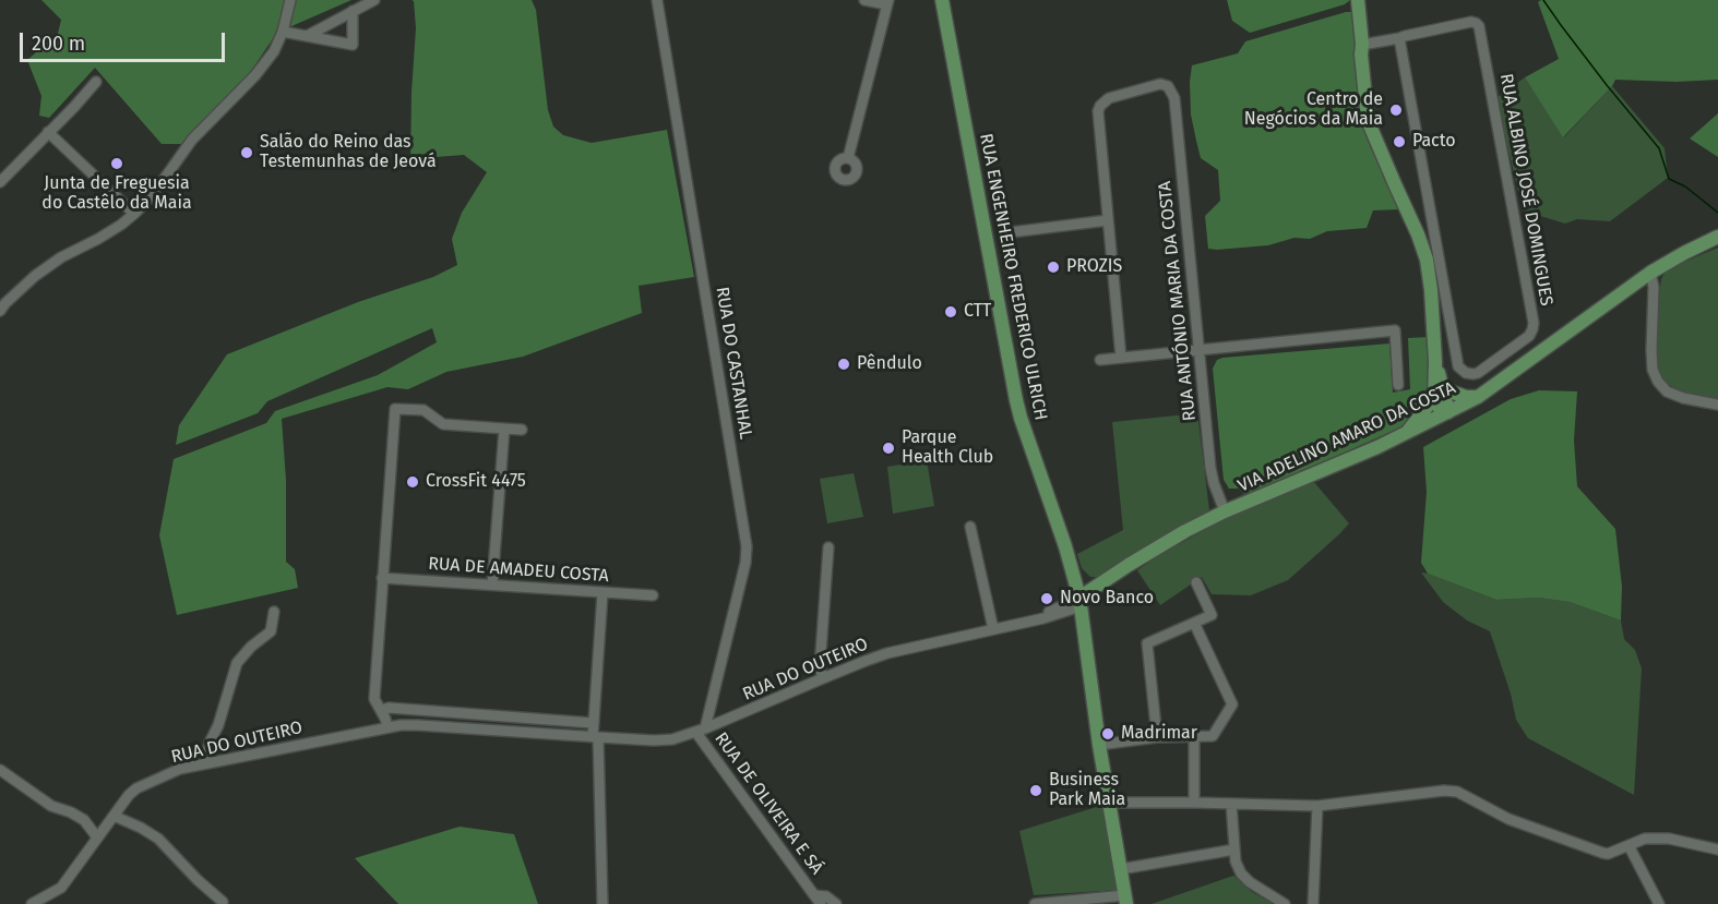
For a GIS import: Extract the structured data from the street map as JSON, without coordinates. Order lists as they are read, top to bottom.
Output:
{
  "streets": {
    "main road": ["RUA ENGENHEIRO FREDERICO ULRICH", "VIA ADELINO AMARO DA COSTA"],
    "street": [
      "RUA ALBINO JOSÉ DOMINGUES",
      "RUA ANTÓNIO MARIA DA COSTA",
      "RUA DO CASTANHAL",
      "RUA DE AMADEU COSTA",
      "RUA DO OUTEIRO",
      "RUA DE OLIVEIRA E SÁ"
    ]
  },
  "crossings": [
    ["RUA ENGENHEIRO FREDERICO ULRICH", "VIA ADELINO AMARO DA COSTA"],
    ["RUA ENGENHEIRO FREDERICO ULRICH", "RUA DO OUTEIRO"],
    ["RUA ANTÓNIO MARIA DA COSTA", "VIA ADELINO AMARO DA COSTA"],
    ["RUA DO CASTANHAL", "RUA DO OUTEIRO"],
    ["RUA DO CASTANHAL", "RUA DE OLIVEIRA E SÁ"],
    ["VIA ADELINO AMARO DA COSTA", "RUA DO OUTEIRO"],
    ["RUA DO OUTEIRO", "RUA DE OLIVEIRA E SÁ"]
  ],
  "places": [
    "Centro de Negócios da Maia",
    "Pacto",
    "Salão do Reino das Testemunhas de Jeová",
    "Junta de Freguesia do Castêlo da Maia",
    "PROZIS",
    "CTT",
    "Pêndulo",
    "Parque Health Club",
    "CrossFit 4475",
    "Novo Banco",
    "Madrimar",
    "Business Park Maia"
  ],
  "scale_bar": "200 m"
}
